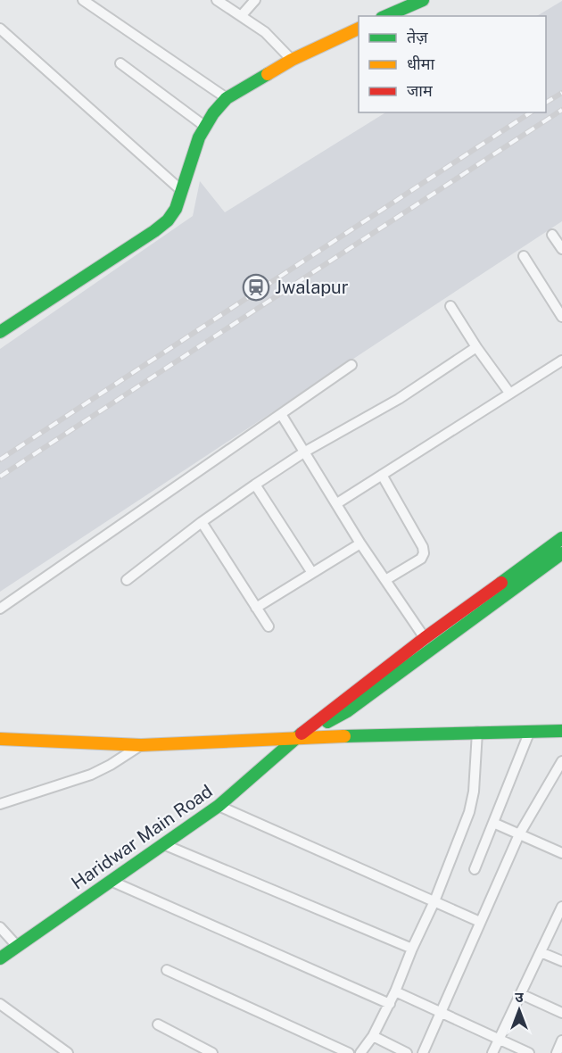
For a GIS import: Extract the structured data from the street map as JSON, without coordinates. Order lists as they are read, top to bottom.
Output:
{
  "streets": {
    "main road": ["Haridwar Main Road"]
  },
  "places": {
    "station": ["Jwalapur"]
  },
  "legend": ["तेज़", "धीमा", "जाम"],
  "north": "top"
}
